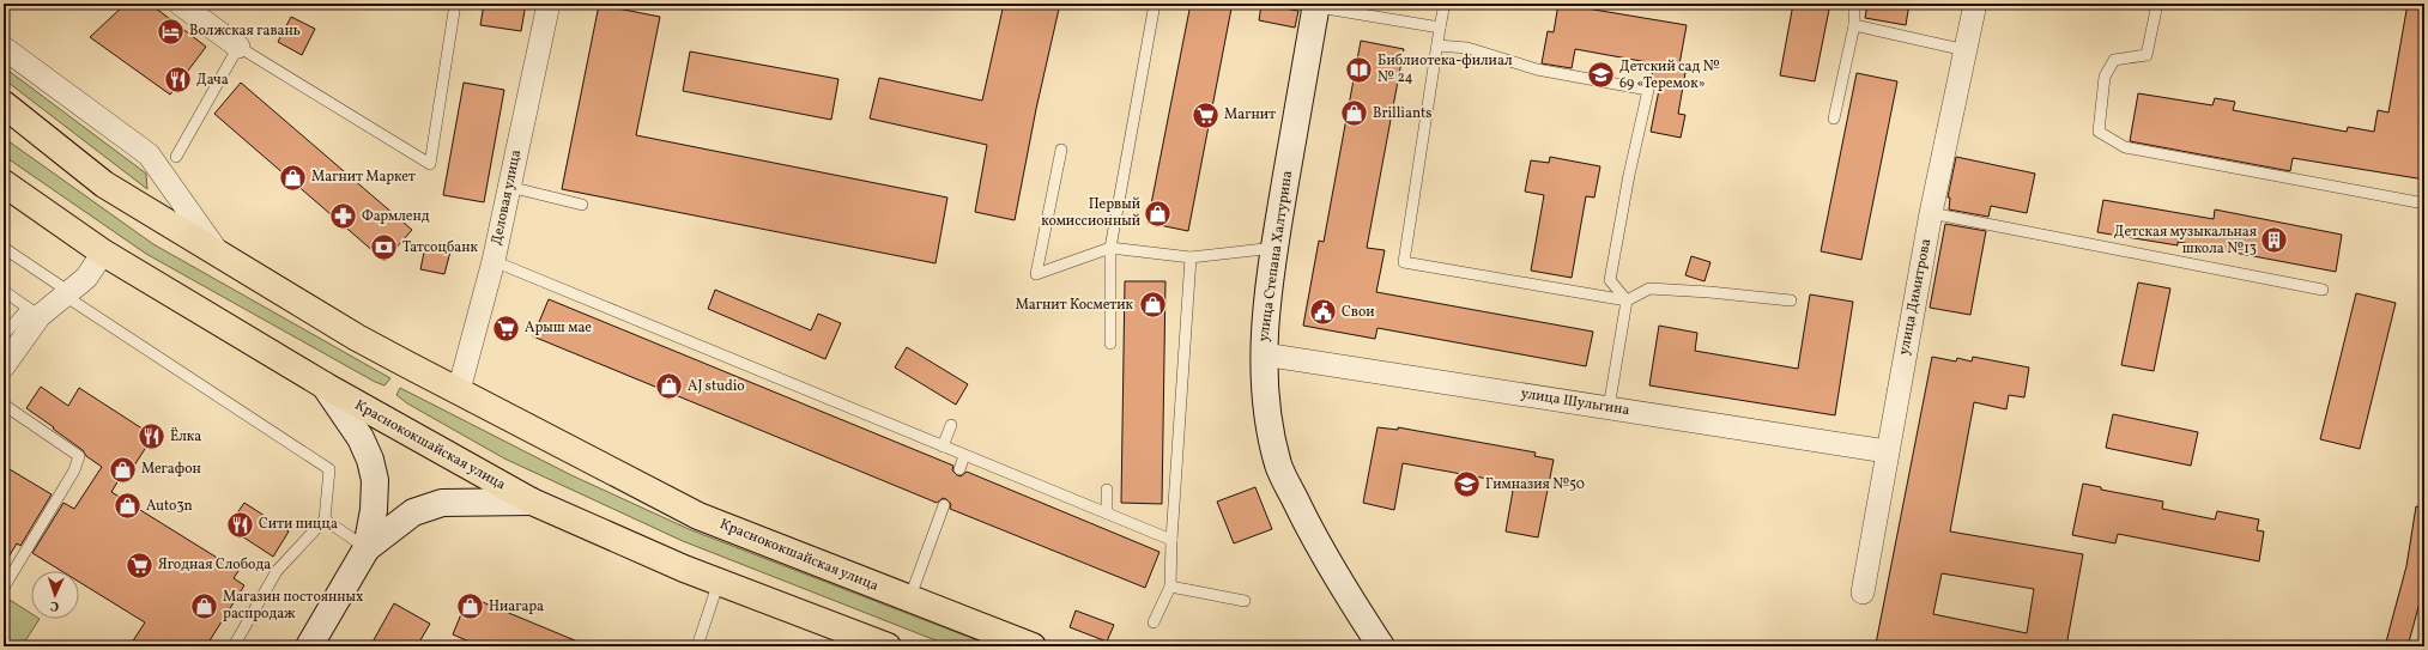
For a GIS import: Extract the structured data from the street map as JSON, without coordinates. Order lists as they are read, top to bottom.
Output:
{
  "streets": {
    "main road": ["Краснококшайская улица"],
    "street": [
      "Деловая улица",
      "улица Степана Халтурина",
      "улица Димитрова",
      "улица Шульгина"
    ]
  },
  "crossings": [
    ["Деловая улица", "Краснококшайская улица"],
    ["улица Степана Халтурина", "улица Шульгина"],
    ["улица Димитрова", "улица Шульгина"]
  ],
  "places": {
    "hotel": ["Волжская гавань"],
    "library": ["Библиотека-филиал № 24"],
    "school or university": ["Детский сад № 69 «Теремок»", "Гимназия №50"],
    "restaurant": ["Дача", "Ёлка", "Сити пицца"],
    "shop": [
      "Brilliants",
      "Магнит Маркет",
      "Первый комиссионный",
      "Магнит Косметик",
      "AJ studio",
      "Мегафон",
      "Auto3n",
      "Магазин постоянных распродаж",
      "Ниагара"
    ],
    "supermarket": ["Магнит", "Арыш мае", "Ягодная Слобода"],
    "pharmacy": ["Фармленд"],
    "building": ["Детская музыкальная школа №13"],
    "bank": ["Татсоцбанк"],
    "public building": ["Свои"]
  },
  "north": "bottom"
}
